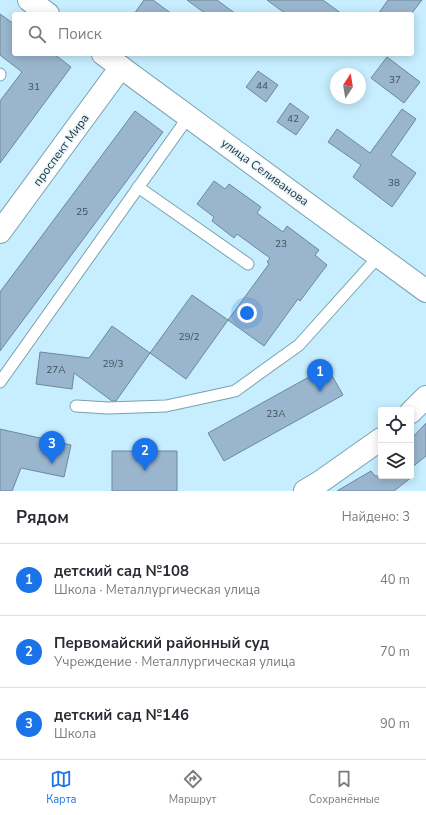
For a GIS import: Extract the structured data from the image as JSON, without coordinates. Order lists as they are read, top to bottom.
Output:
{
  "streets": {
    "street": ["проспект Мира", "улица Селиванова"]
  },
  "crossings": [
    ["проспект Мира", "улица Селиванова"]
  ],
  "house_numbers": [
    "37",
    "44",
    "31",
    "42",
    "38",
    "25",
    "23",
    "29/2",
    "29/3",
    "27А",
    "23А"
  ],
  "north": "top",
  "page": {
    "search": "Поиск",
    "pins": ["1", "3", "2"],
    "heading": ["Рядом", "Найдено: 3"],
    "list": [
      {
        "mark": "1",
        "name": "детский сад №108",
        "note": "Школа · Металлургическая улица",
        "value": "40 m"
      },
      {
        "mark": "2",
        "name": "Первомайский районный суд",
        "note": "Учреждение · Металлургическая улица",
        "value": "70 m"
      },
      {
        "mark": "3",
        "name": "детский сад №146",
        "note": "Школа",
        "value": "90 m"
      }
    ],
    "nav": ["Карта", "Маршрут", "Сохранённые"]
  }
}
